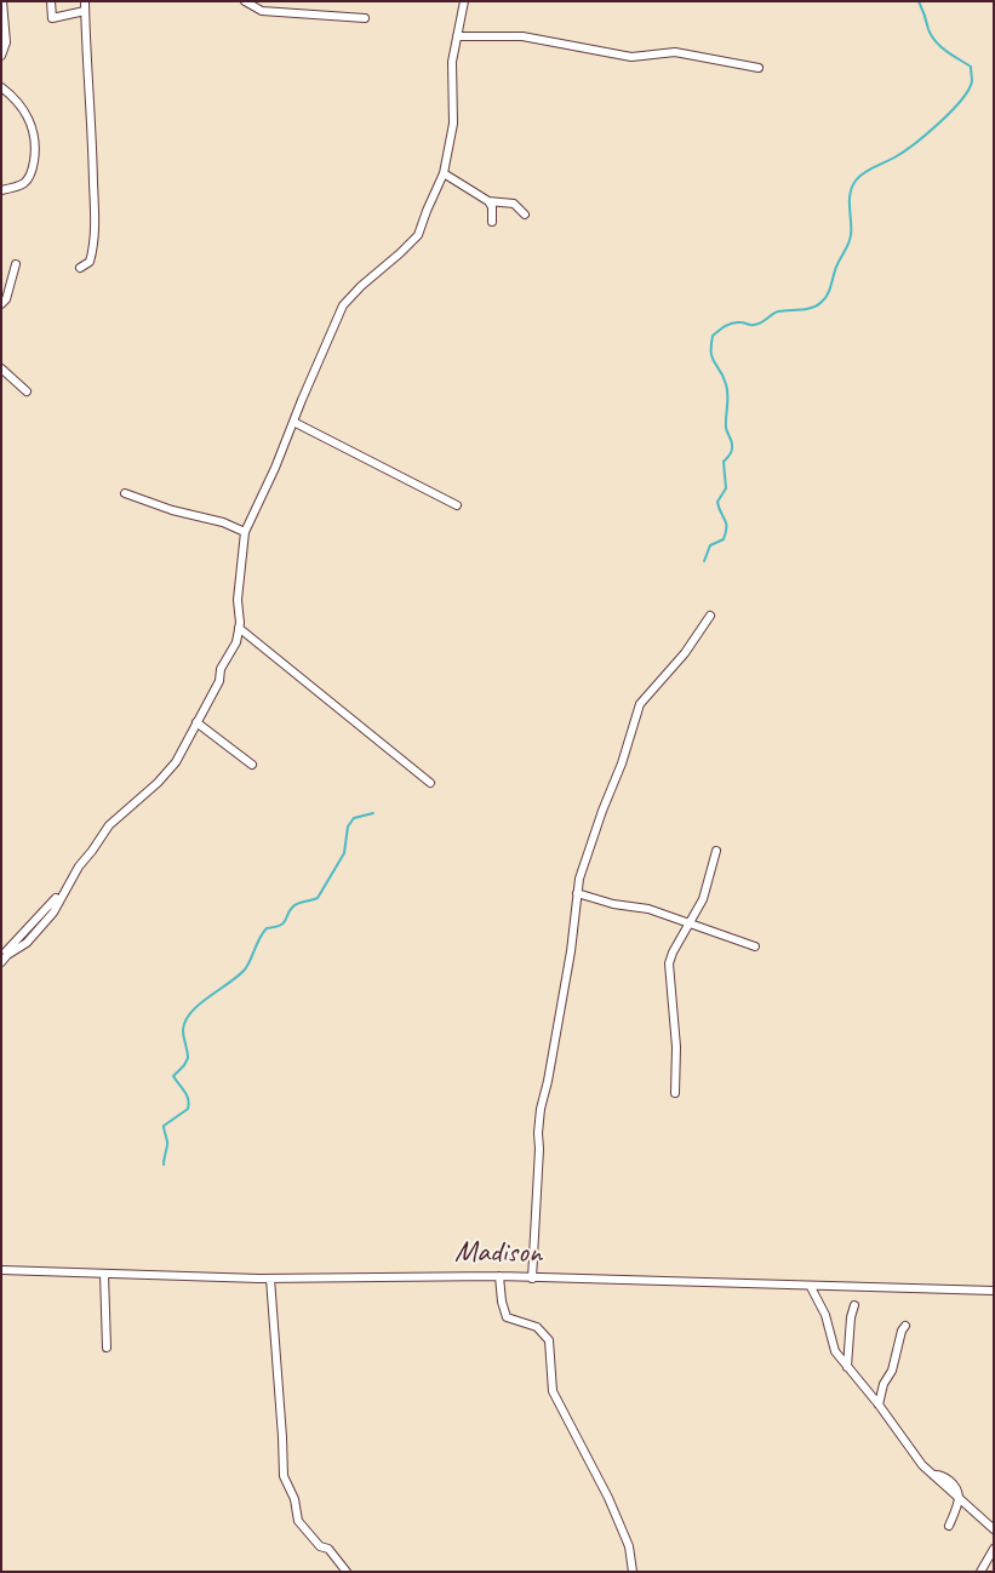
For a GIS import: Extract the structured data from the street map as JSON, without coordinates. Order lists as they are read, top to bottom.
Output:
{
  "streets": {
    "street": ["Madison"]
  }
}
